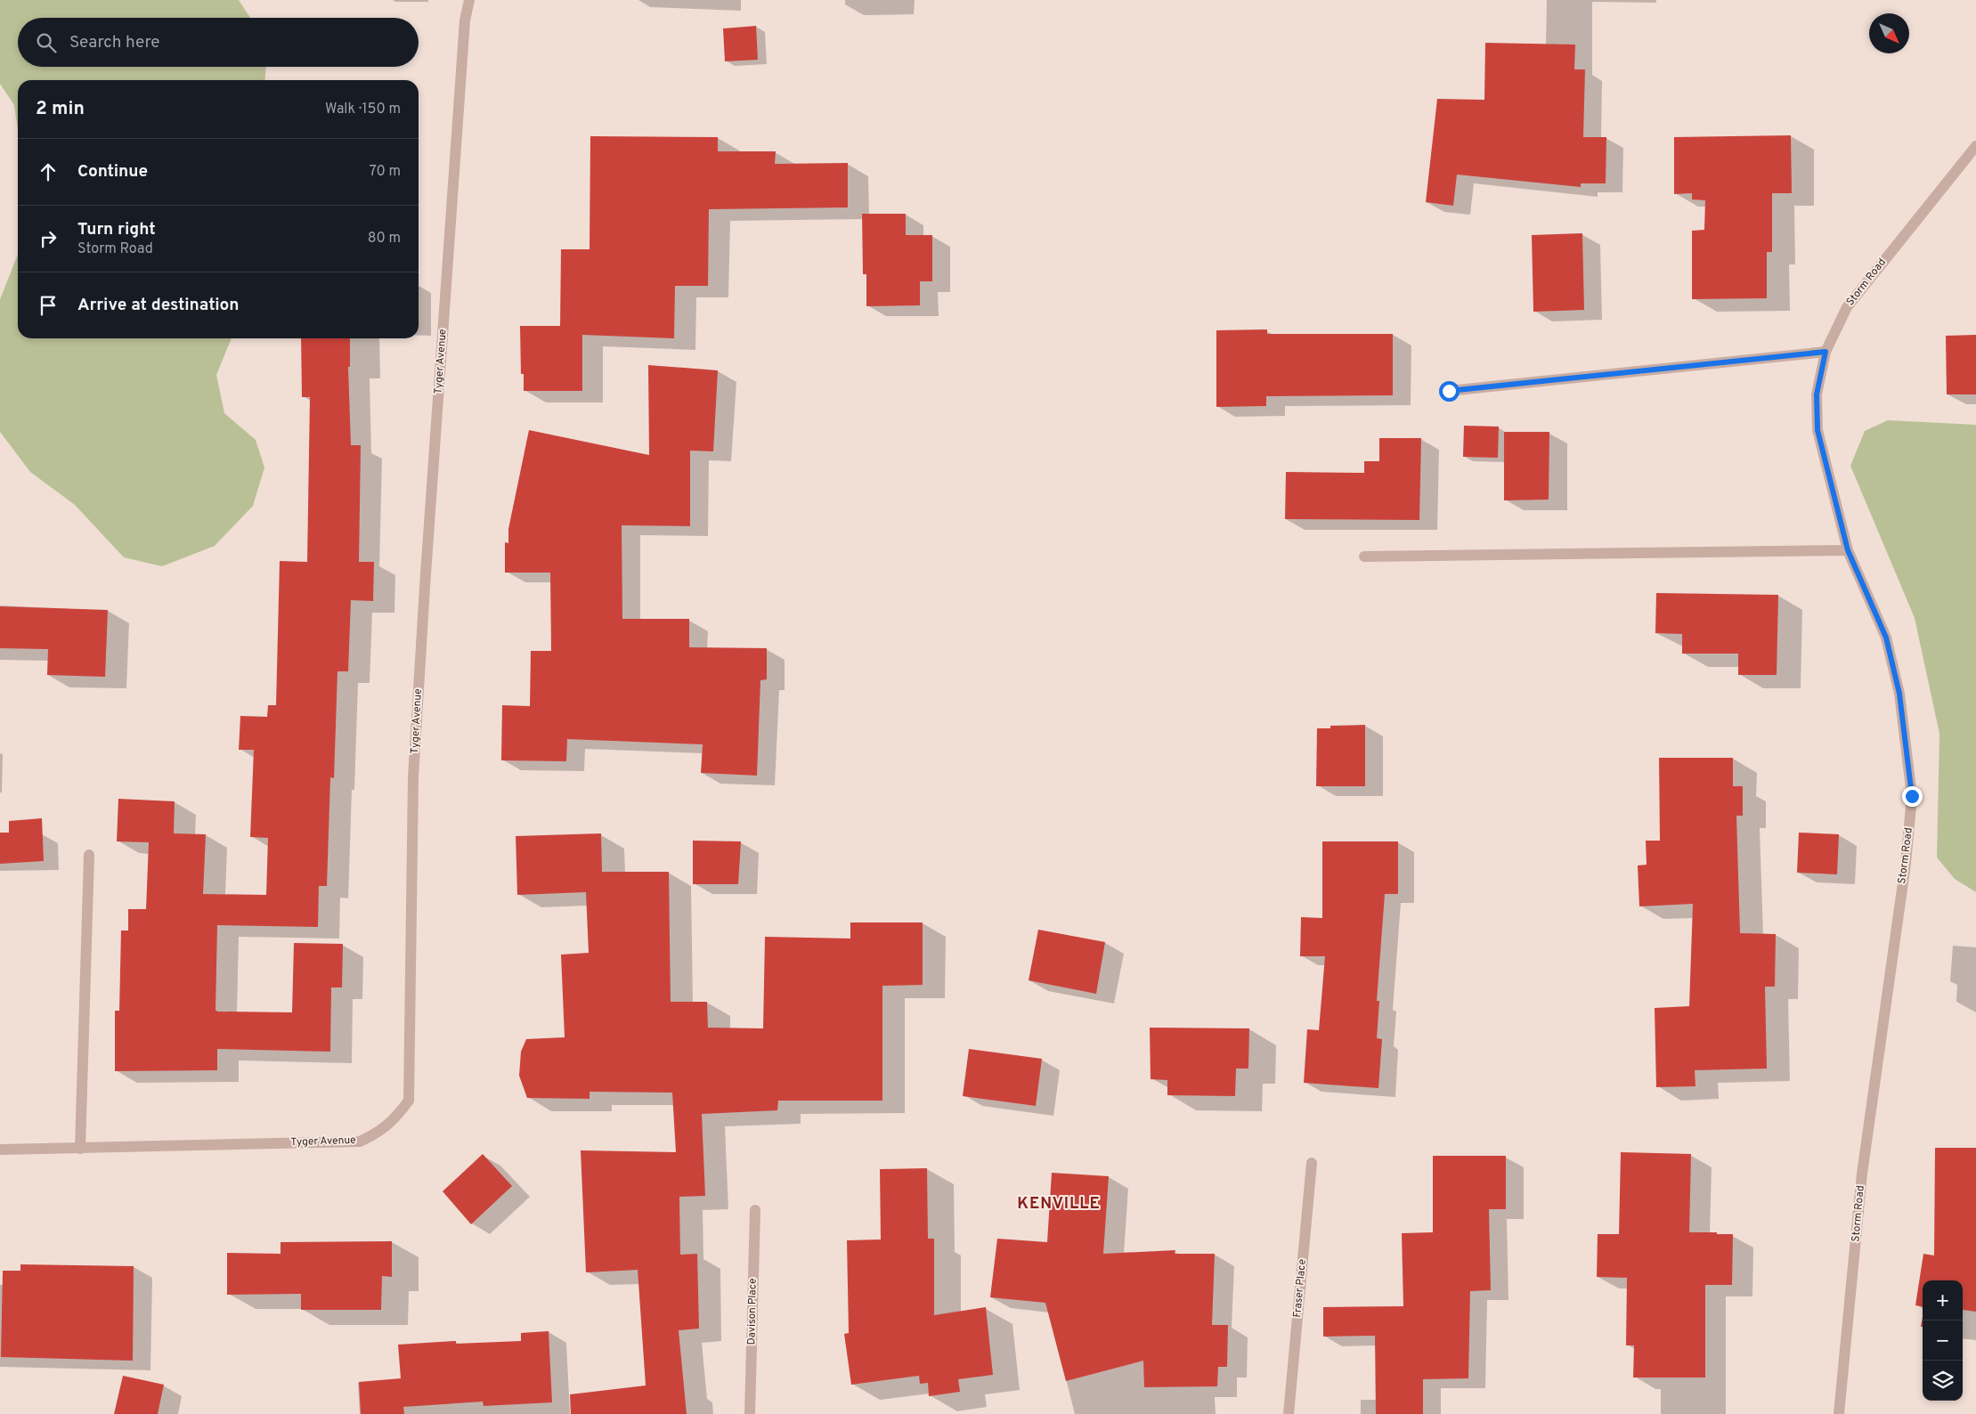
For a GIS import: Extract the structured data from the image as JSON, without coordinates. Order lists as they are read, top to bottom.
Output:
{
  "streets": {
    "street": [
      "Storm Road",
      "Tyger Avenue",
      "Fraser Place",
      "Davison Place"
    ]
  },
  "districts": ["KENVILLE"],
  "north": "bottom right",
  "page": {
    "search": "Search here",
    "heading": ["2 min", "Walk · 150 m"],
    "list": [
      ["Continue", "70 m"],
      ["Turn right", "Storm Road", "80 m"],
      "Arrive at destination"
    ],
    "map_buttons": ["+", "−"]
  }
}
